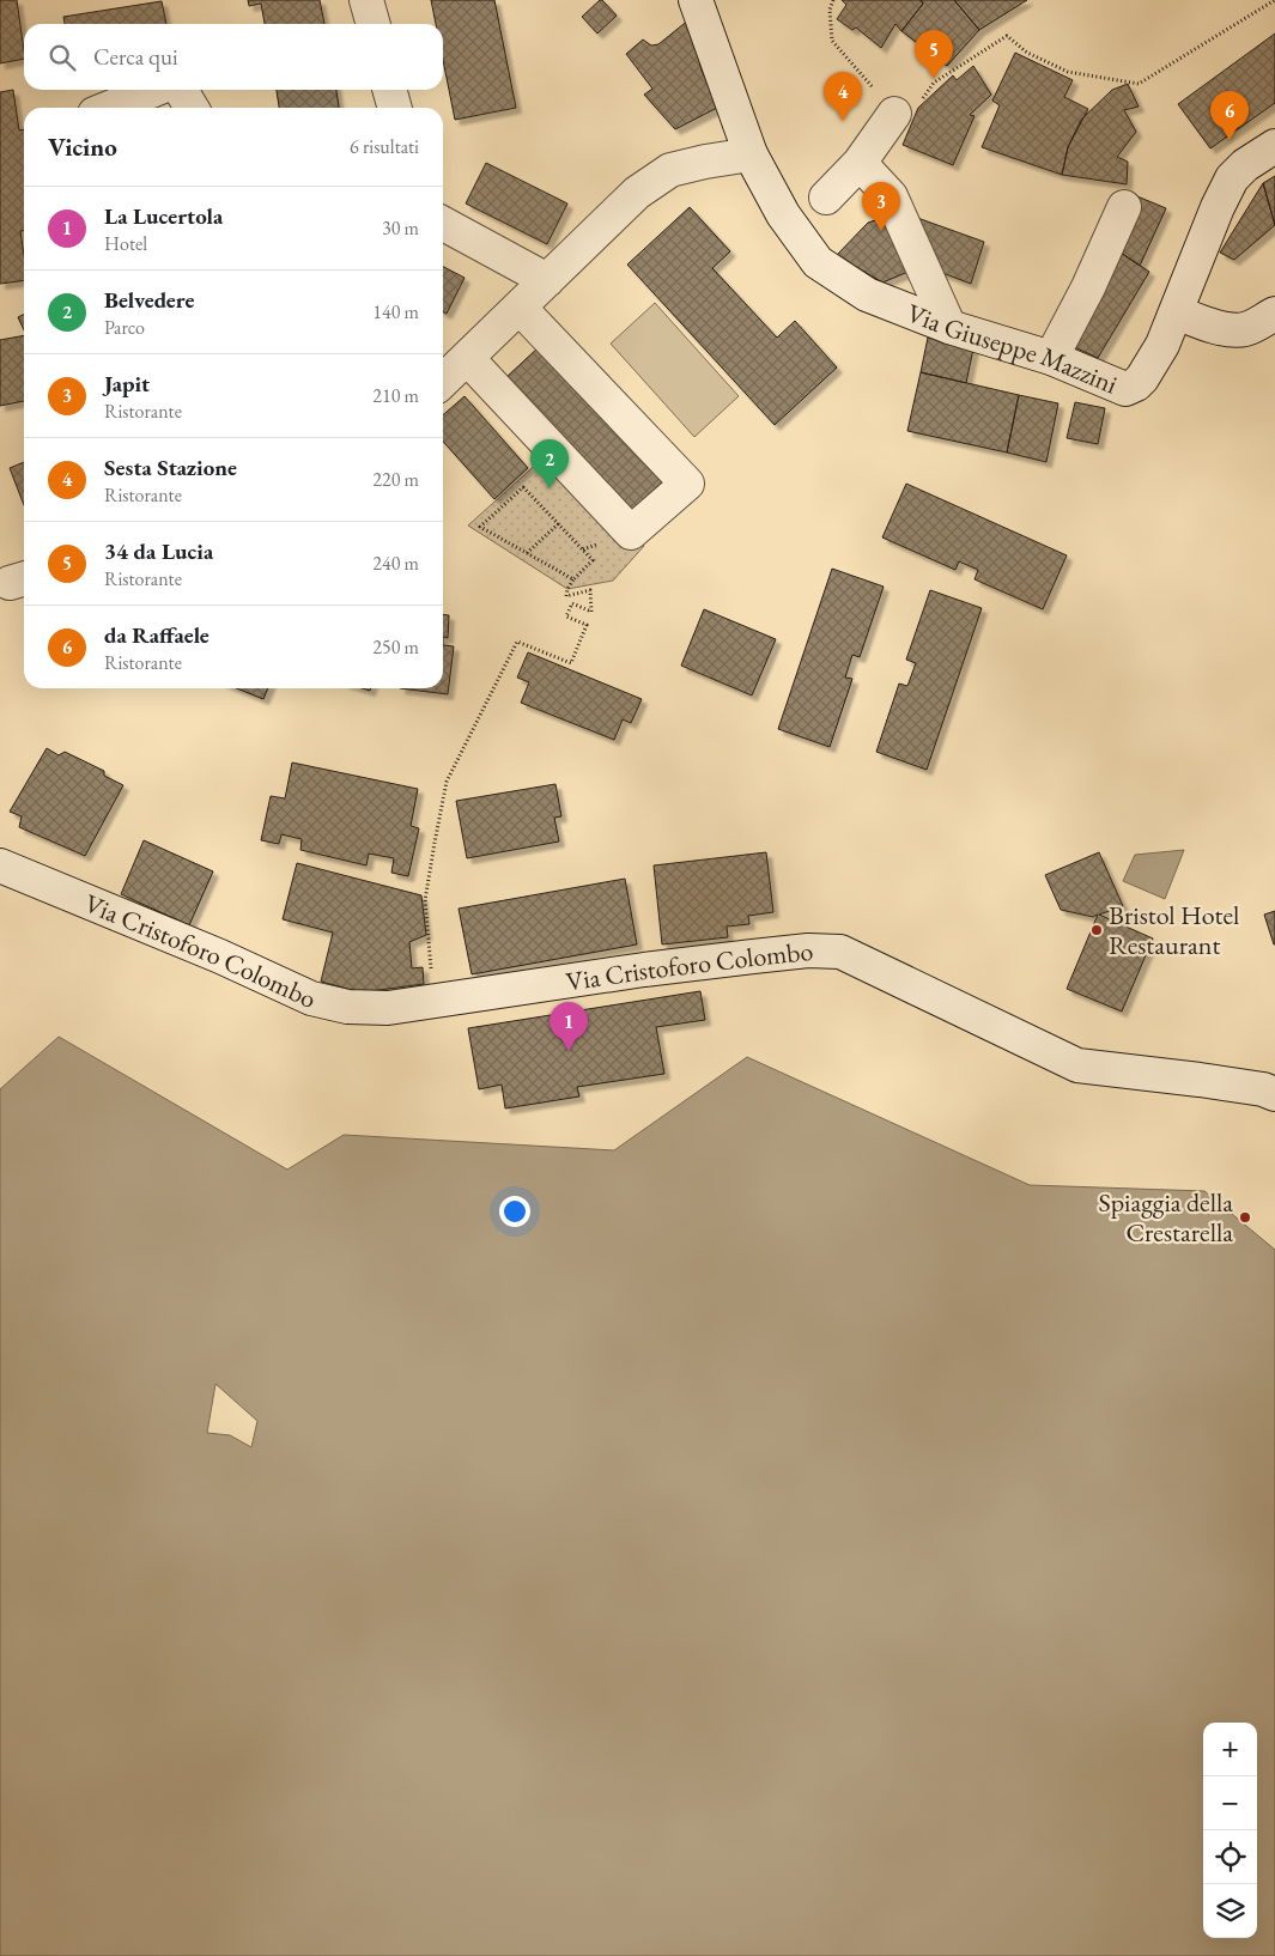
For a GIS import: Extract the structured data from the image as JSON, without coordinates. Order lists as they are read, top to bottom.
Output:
{
  "streets": {
    "street": ["Via Giuseppe Mazzini", "Via Cristoforo Colombo"]
  },
  "places": ["Bristol Hotel Restaurant", "Spiaggia della Crestarella"],
  "page": {
    "search": "Cerca qui",
    "pins": [
      "5",
      "4",
      "6",
      "3",
      "2",
      "1"
    ],
    "heading": ["Vicino", "6 risultati"],
    "list": [
      {
        "mark": "1",
        "name": "La Lucertola",
        "note": "Hotel",
        "value": "30 m"
      },
      {
        "mark": "2",
        "name": "Belvedere",
        "note": "Parco",
        "value": "140 m"
      },
      {
        "mark": "3",
        "name": "Japit",
        "note": "Ristorante",
        "value": "210 m"
      },
      {
        "mark": "4",
        "name": "Sesta Stazione",
        "note": "Ristorante",
        "value": "220 m"
      },
      {
        "mark": "5",
        "name": "34 da Lucia",
        "note": "Ristorante",
        "value": "240 m"
      },
      {
        "mark": "6",
        "name": "da Raffaele",
        "note": "Ristorante",
        "value": "250 m"
      }
    ],
    "map_buttons": ["+", "−"]
  }
}
